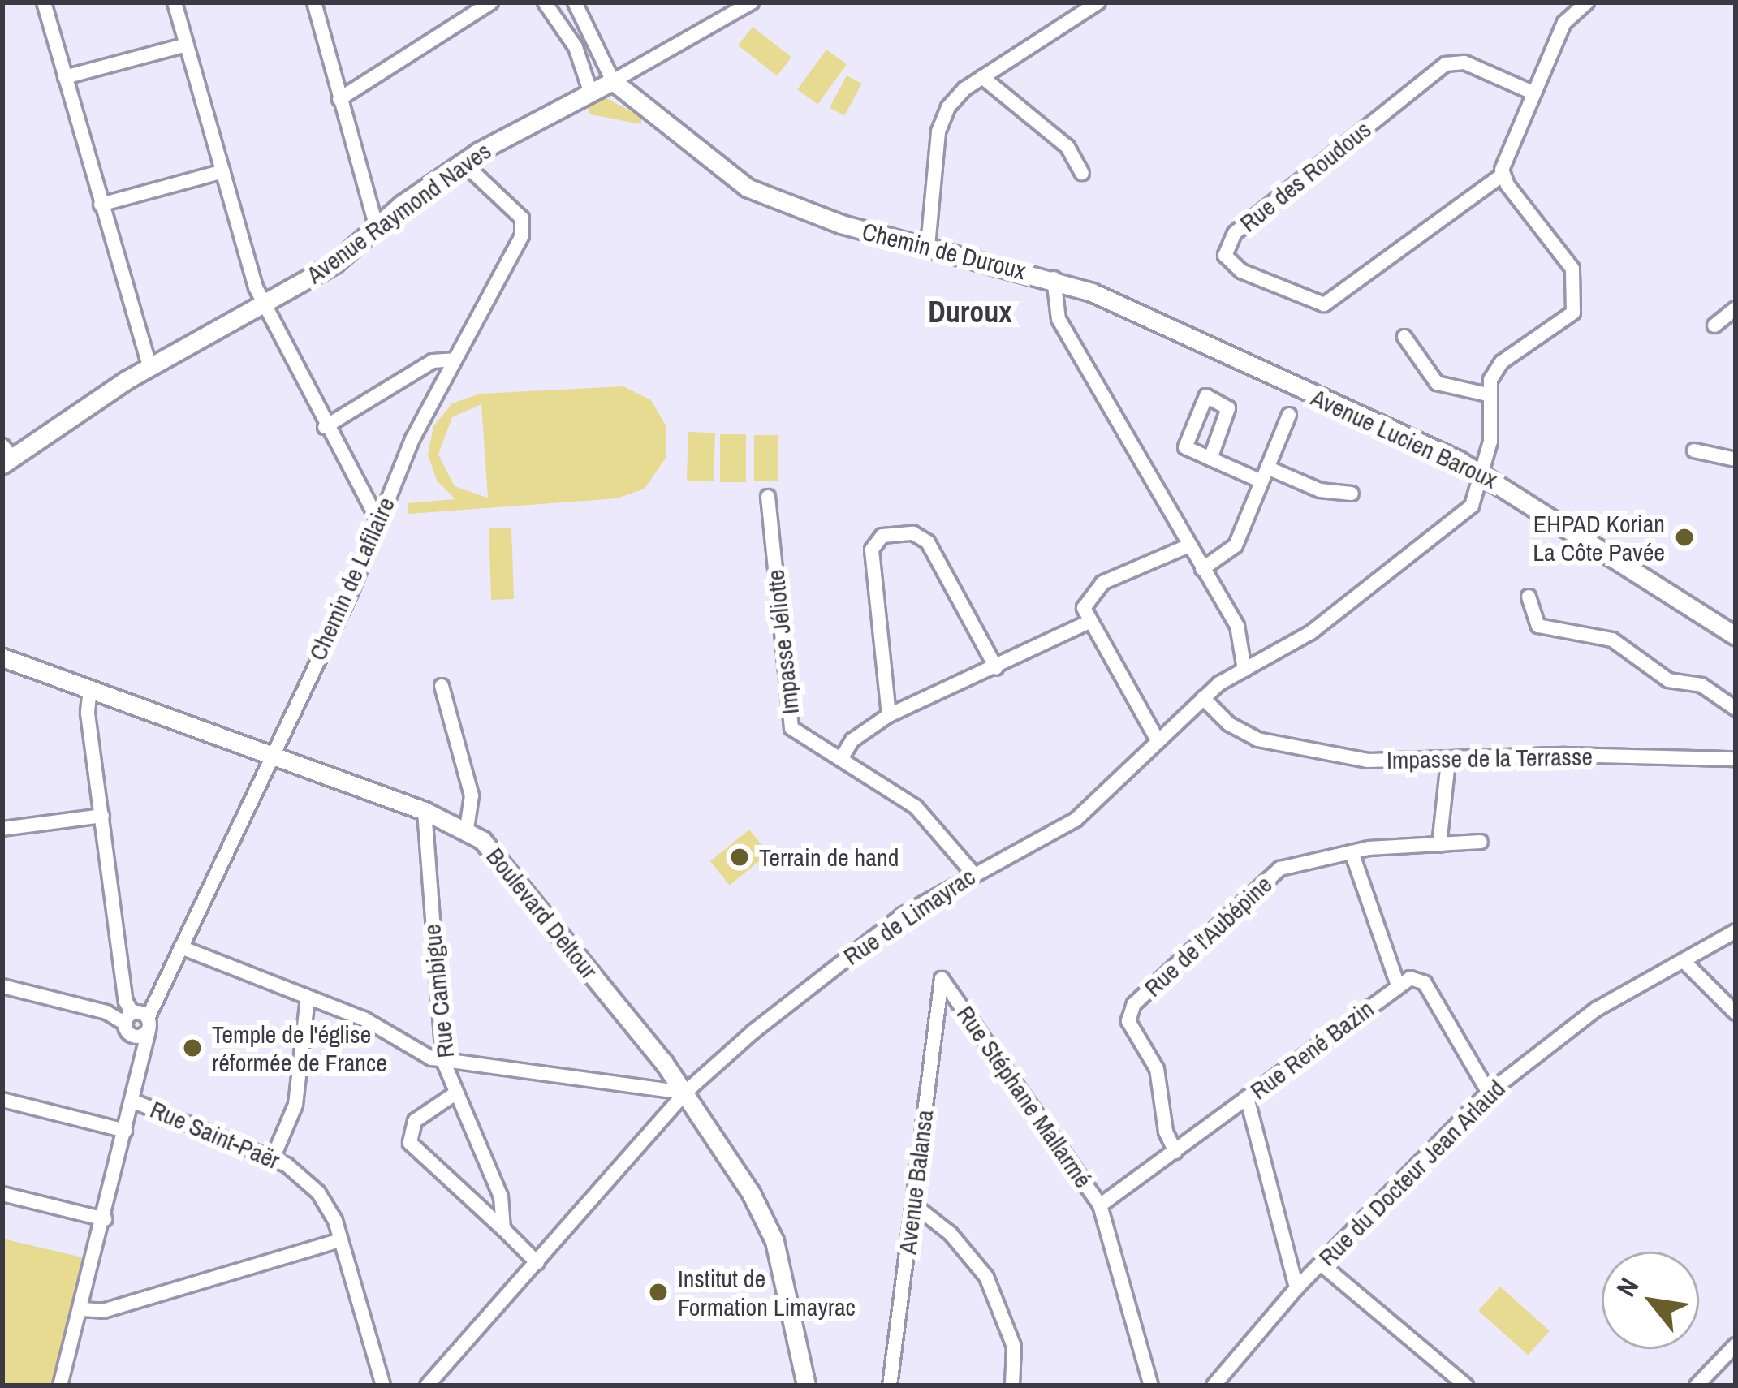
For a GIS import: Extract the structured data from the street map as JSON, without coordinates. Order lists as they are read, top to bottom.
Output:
{
  "streets": {
    "street": [
      "Rue des Roudous",
      "Avenue Raymond Naves",
      "Chemin de Duroux",
      "Avenue Lucien Baroux",
      "Chemin de Lafilaire",
      "Impasse Jéliotte",
      "Impasse de la Terrasse",
      "Boulevard Deltour",
      "Rue de Limayrac",
      "Rue de l'Aubépine",
      "Rue Cambigue",
      "Rue René Bazin",
      "Rue Stéphane Mallarmé",
      "Rue Saint-Paër",
      "Rue du Docteur Jean Arlaud",
      "Avenue Balansa"
    ]
  },
  "crossings": [
    ["Avenue Raymond Naves", "Chemin de Duroux"],
    ["Avenue Raymond Naves", "Chemin de Lafilaire"],
    ["Chemin de Duroux", "Avenue Lucien Baroux"],
    ["Chemin de Duroux", "Rue de Limayrac"],
    ["Avenue Lucien Baroux", "Rue de Limayrac"],
    ["Chemin de Lafilaire", "Boulevard Deltour"],
    ["Chemin de Lafilaire", "Rue Saint-Paër"],
    ["Impasse Jéliotte", "Rue de Limayrac"],
    ["Impasse de la Terrasse", "Rue de Limayrac"],
    ["Boulevard Deltour", "Rue de Limayrac"],
    ["Boulevard Deltour", "Rue Cambigue"],
    ["Rue de l'Aubépine", "Rue René Bazin"],
    ["Rue René Bazin", "Rue Stéphane Mallarmé"],
    ["Rue René Bazin", "Rue du Docteur Jean Arlaud"],
    ["Rue Stéphane Mallarmé", "Avenue Balansa"]
  ],
  "districts": ["Duroux"],
  "places": [
    "EHPAD Korian La Côte Pavée",
    "Terrain de hand",
    "Temple de l'église réformée de France",
    "Institut de Formation Limayrac"
  ],
  "north": "top left"
}
